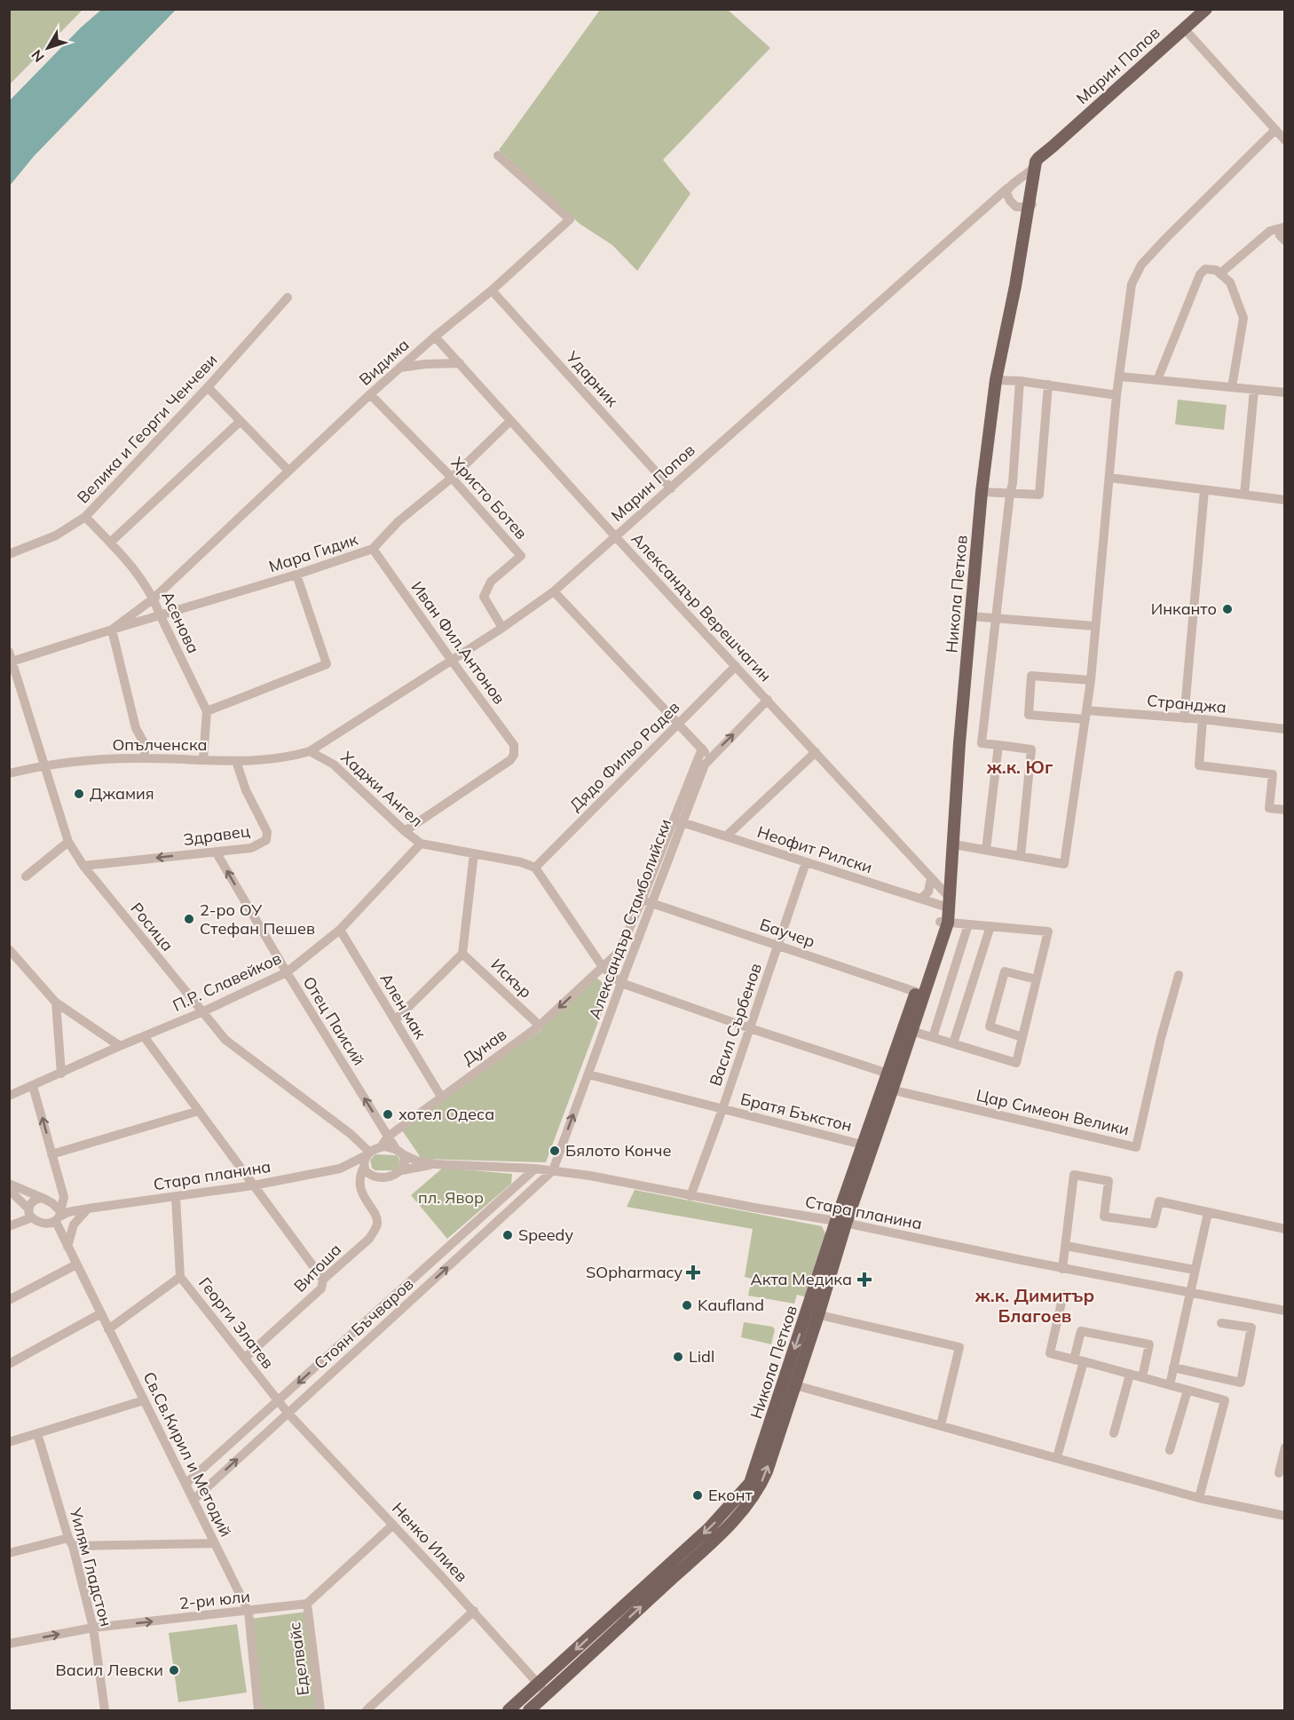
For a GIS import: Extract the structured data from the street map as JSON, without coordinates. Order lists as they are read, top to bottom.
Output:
{
  "streets": {
    "main road": ["Марин Попов", "Никола Петков"],
    "street": [
      "Видима",
      "Ударник",
      "Велика и Георги Ченчеви",
      "Христо Ботев",
      "Мара Гидик",
      "Александър Верешчагин",
      "Асенова",
      "Иван Фил.Антонов",
      "Странджа",
      "Опълченска",
      "Дядо Фильо Радев",
      "Хаджи Ангел",
      "Здравец",
      "Неофит Рилски",
      "Александър Стамболийски",
      "Росица",
      "Баучер",
      "Искър",
      "П.Р. Славейков",
      "Ален мак",
      "Отец Паисий",
      "Васил Сърбенов",
      "Дунав",
      "Братя Бъкстон",
      "Цар Симеон Велики",
      "Стара планина",
      "Витоша",
      "Георги Златев",
      "Стоян Бъчваров",
      "Св.Св.Кирил и Методий",
      "Ненко Илиев",
      "Уилям Гладстон",
      "2-ри юли",
      "Еделвайс"
    ]
  },
  "crossings": [
    ["Марин Попов", "Ударник"],
    ["Марин Попов", "Христо Ботев"],
    ["Марин Попов", "Никола Петков"],
    ["Марин Попов", "Александър Верешчагин"],
    ["Марин Попов", "Иван Фил.Антонов"],
    ["Марин Попов", "Опълченска"],
    ["Марин Попов", "Хаджи Ангел"],
    ["Видима", "Ударник"],
    ["Видима", "Христо Ботев"],
    ["Видима", "Мара Гидик"],
    ["Видима", "Александър Верешчагин"],
    ["Видима", "Асенова"],
    ["Велика и Георги Ченчеви", "Асенова"],
    ["Христо Ботев", "Мара Гидик"],
    ["Мара Гидик", "Александър Верешчагин"],
    ["Мара Гидик", "Асенова"],
    ["Мара Гидик", "Иван Фил.Антонов"],
    ["Мара Гидик", "Росица"],
    ["Никола Петков", "Александър Верешчагин"],
    ["Никола Петков", "Неофит Рилски"],
    ["Никола Петков", "Баучер"],
    ["Никола Петков", "Братя Бъкстон"],
    ["Никола Петков", "Цар Симеон Велики"],
    ["Никола Петков", "Стара планина"],
    ["Никола Петков", "Ненко Илиев"],
    ["Александър Верешчагин", "Дядо Фильо Радев"],
    ["Александър Верешчагин", "Неофит Рилски"],
    ["Александър Верешчагин", "Александър Стамболийски"],
    ["Иван Фил.Антонов", "Хаджи Ангел"],
    ["Опълченска", "Хаджи Ангел"],
    ["Опълченска", "Здравец"],
    ["Опълченска", "Росица"],
    ["Дядо Фильо Радев", "Хаджи Ангел"],
    ["Хаджи Ангел", "П.Р. Славейков"],
    ["Здравец", "Росица"],
    ["Здравец", "Отец Паисий"],
    ["Неофит Рилски", "Александър Стамболийски"],
    ["Неофит Рилски", "Васил Сърбенов"],
    ["Александър Стамболийски", "Баучер"],
    ["Александър Стамболийски", "Дунав"],
    ["Александър Стамболийски", "Братя Бъкстон"],
    ["Александър Стамболийски", "Стара планина"],
    ["Александър Стамболийски", "Стоян Бъчваров"],
    ["Росица", "П.Р. Славейков"],
    ["Росица", "Отец Паисий"],
    ["Росица", "Дунав"],
    ["Росица", "Стара планина"],
    ["Баучер", "Васил Сърбенов"],
    ["Искър", "Дунав"],
    ["П.Р. Славейков", "Ален мак"],
    ["П.Р. Славейков", "Отец Паисий"],
    ["П.Р. Славейков", "Св.Св.Кирил и Методий"],
    ["Ален мак", "Дунав"],
    ["Отец Паисий", "Дунав"],
    ["Отец Паисий", "Стара планина"],
    ["Васил Сърбенов", "Братя Бъкстон"],
    ["Васил Сърбенов", "Стара планина"],
    ["Дунав", "Стара планина"],
    ["Стара планина", "Георги Златев"],
    ["Стара планина", "Стоян Бъчваров"],
    ["Стара планина", "Св.Св.Кирил и Методий"],
    ["Витоша", "Георги Златев"],
    ["Георги Златев", "Стоян Бъчваров"],
    ["Георги Златев", "Ненко Илиев"],
    ["Стоян Бъчваров", "Св.Св.Кирил и Методий"],
    ["Стоян Бъчваров", "Ненко Илиев"],
    ["Св.Св.Кирил и Методий", "2-ри юли"],
    ["Уилям Гладстон", "2-ри юли"],
    ["2-ри юли", "Еделвайс"]
  ],
  "one_way": ["Здравец", "Отец Паисий"],
  "districts": ["ж.к. Юг", "ж.к. Димитър Благоев"],
  "parks": ["пл. Явор"],
  "places": {
    "other": [
      "Инканто",
      "Джамия",
      "2-ро ОУ Стефан Пешев",
      "хотел Одеса",
      "Бялото Конче",
      "Speedy",
      "Kaufland",
      "Lidl",
      "Еконт",
      "Васил Левски"
    ],
    "health": ["SOpharmacy", "Акта Медика"]
  },
  "north": "bottom left"
}
